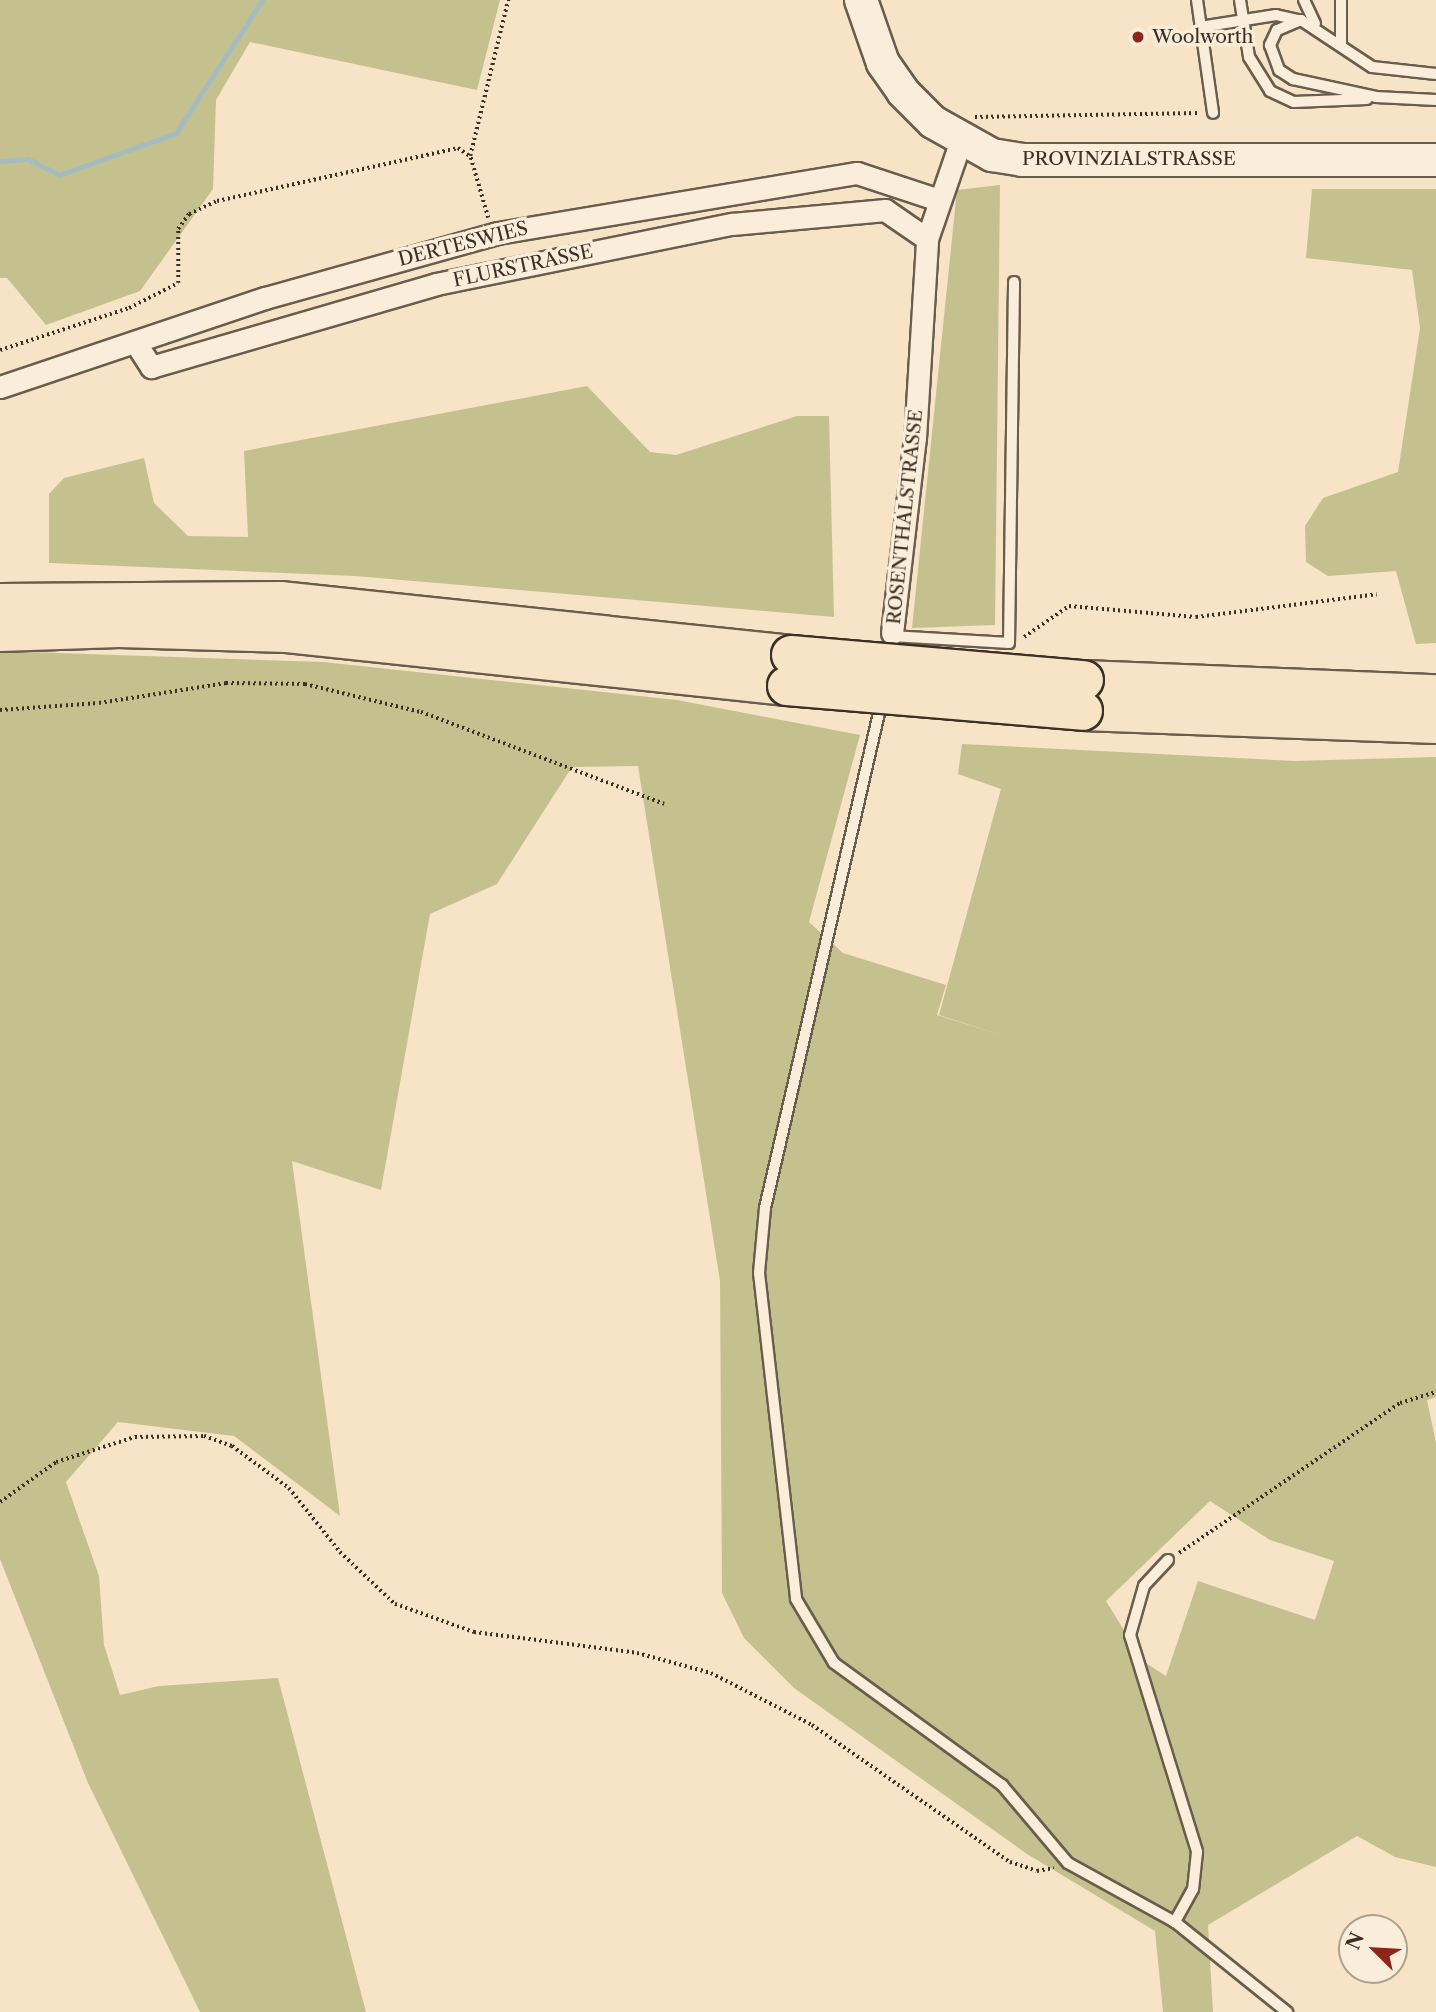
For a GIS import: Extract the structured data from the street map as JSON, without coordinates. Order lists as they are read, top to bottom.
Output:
{
  "streets": {
    "main road": ["PROVINZIALSTRASSE"],
    "street": ["DERTESWIES", "FLURSTRASSE", "ROSENTHALSTRASSE"]
  },
  "crossings": [
    ["PROVINZIALSTRASSE", "ROSENTHALSTRASSE"],
    ["DERTESWIES", "FLURSTRASSE"],
    ["DERTESWIES", "ROSENTHALSTRASSE"],
    ["FLURSTRASSE", "ROSENTHALSTRASSE"]
  ],
  "places": ["Woolworth"],
  "north": "top left"
}
